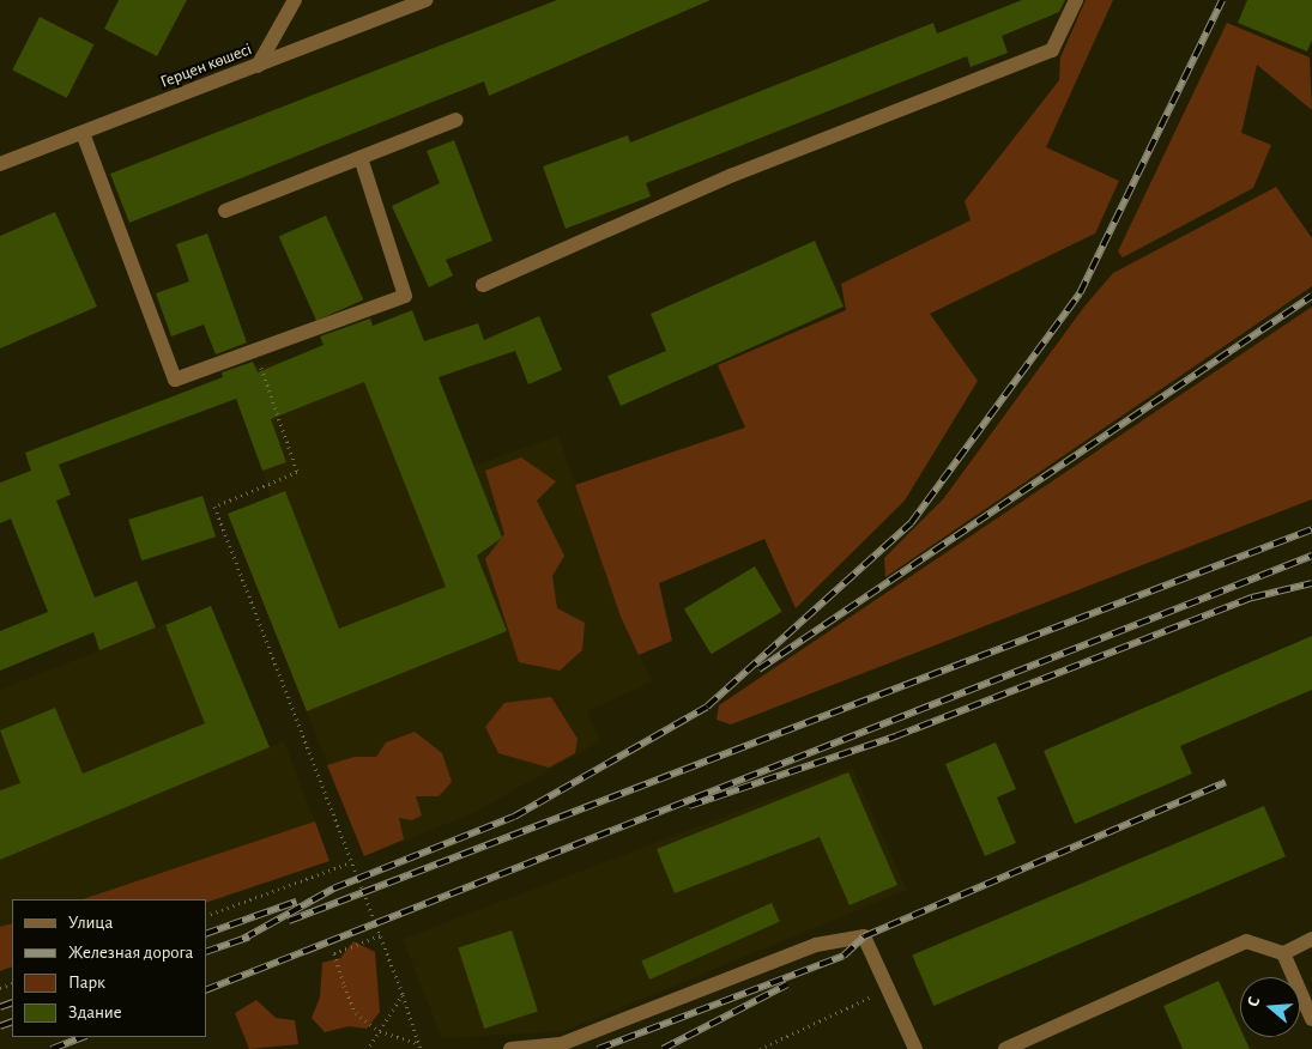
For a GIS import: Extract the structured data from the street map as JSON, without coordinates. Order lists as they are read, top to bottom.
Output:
{
  "streets": {
    "street": ["Герцен көшесі"]
  },
  "legend": [
    "Улица",
    "Железная дорога",
    "Парк",
    "Здание"
  ],
  "north": "left"
}
